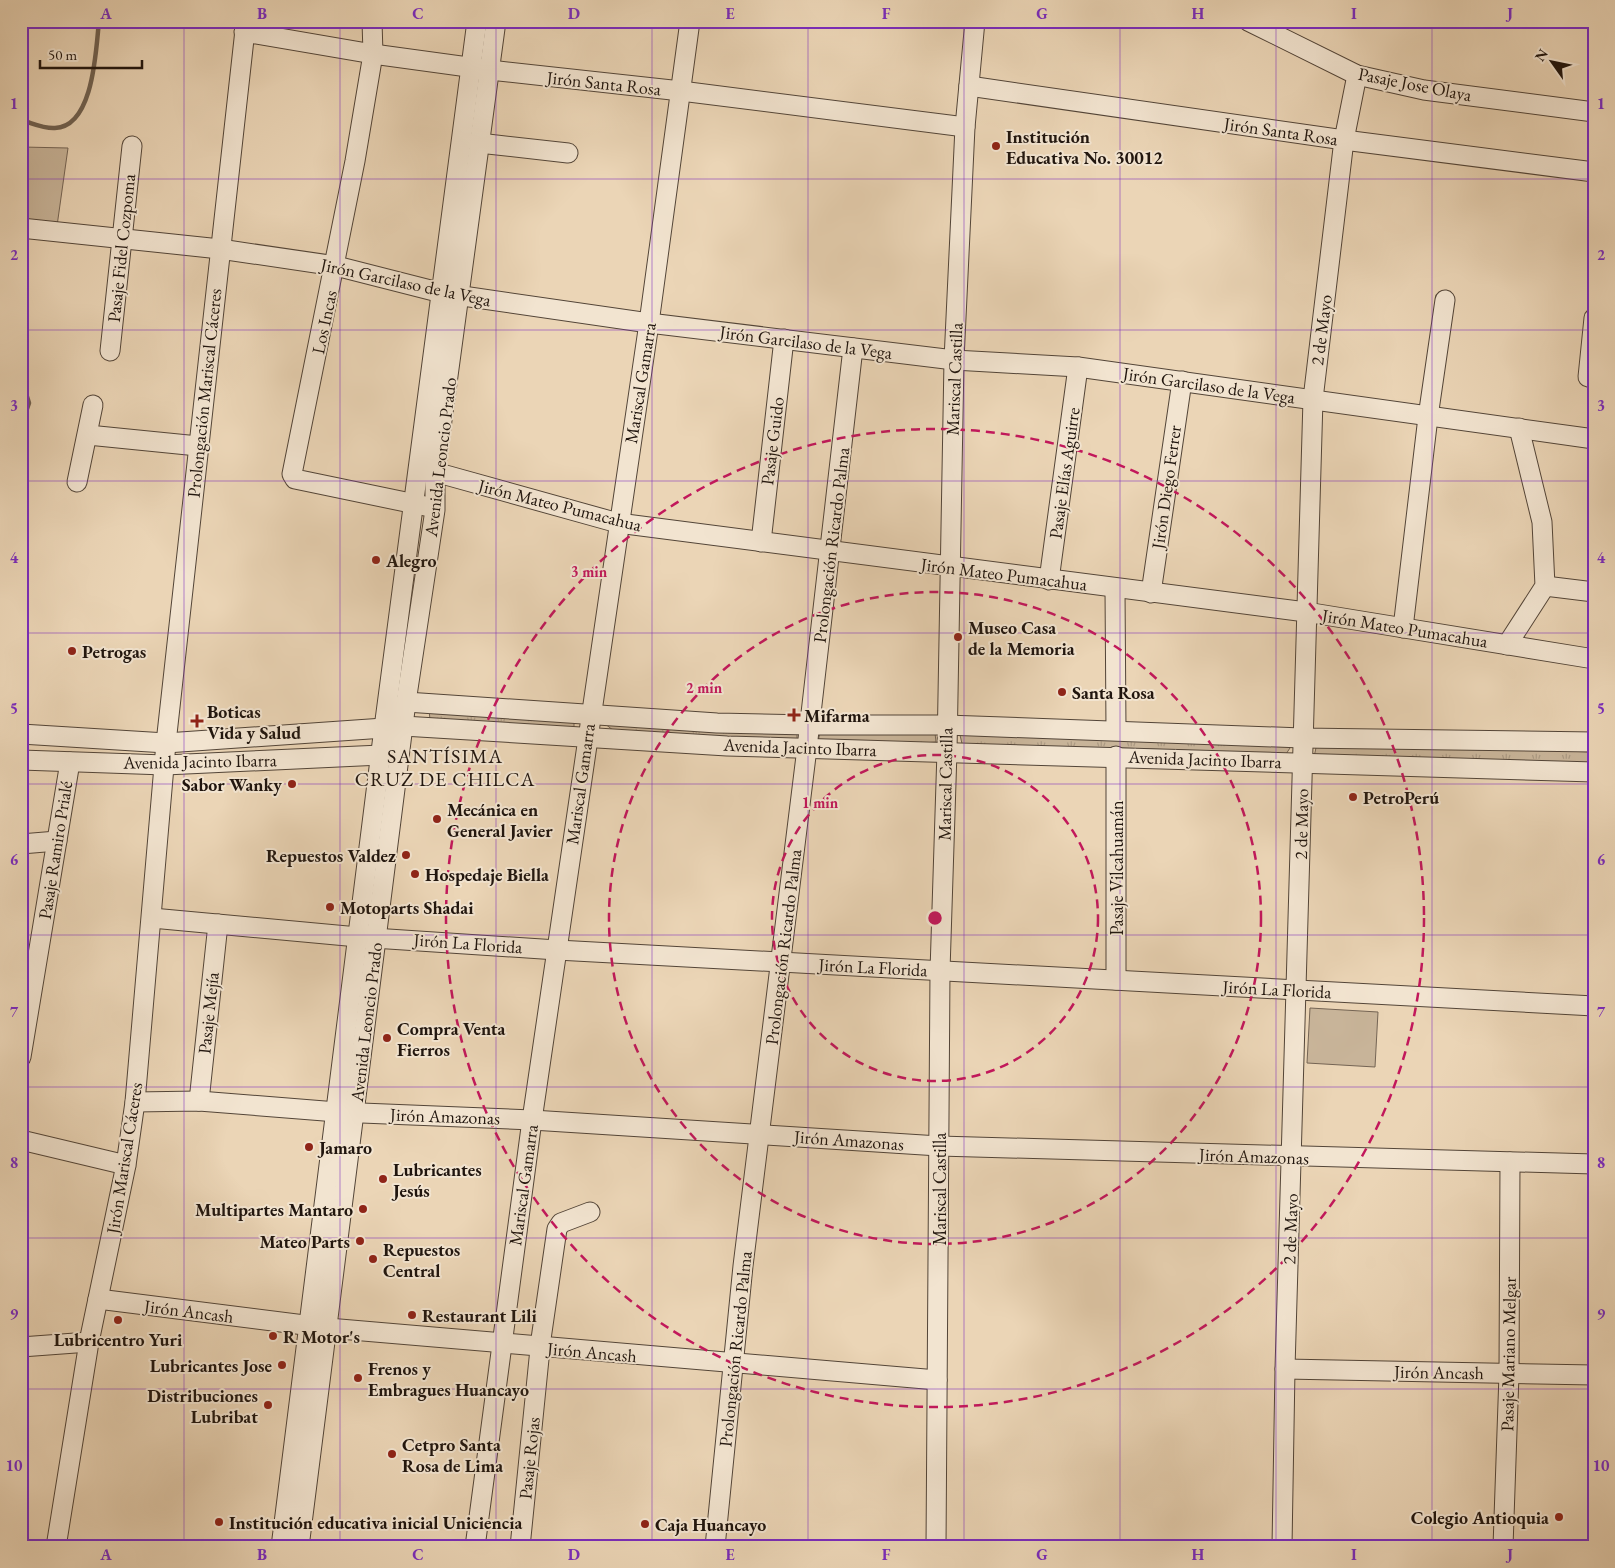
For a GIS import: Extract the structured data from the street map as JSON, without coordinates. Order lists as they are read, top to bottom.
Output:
{
  "streets": {
    "street": [
      "Jirón Santa Rosa",
      "Pasaje Jose Olaya",
      "Pasaje Fidel Cozpoma",
      "Jirón Garcilaso de la Vega",
      "Los Incas",
      "2 de Mayo",
      "Mariscal Castilla",
      "Mariscal Gamarra",
      "Prolongación Mariscal Cáceres",
      "Pasaje Guido",
      "Avenida Leoncio Prado",
      "Pasaje Elías Aguirre",
      "Jirón Diego Ferrer",
      "Jirón Mateo Pumacahua",
      "Prolongación Ricardo Palma",
      "Avenida Jacinto Ibarra",
      "Pasaje Ramiro Prialé",
      "Pasaje Vilcahuamán",
      "Jirón La Florida",
      "Pasaje Mejía",
      "Jirón Amazonas",
      "Jirón Mariscal Cáceres",
      "Jirón Ancash",
      "Pasaje Mariano Melgar",
      "Pasaje Rojas"
    ]
  },
  "crossings": [
    ["Jirón Santa Rosa", "Los Incas"],
    ["Jirón Santa Rosa", "2 de Mayo"],
    ["Jirón Santa Rosa", "Mariscal Castilla"],
    ["Jirón Santa Rosa", "Mariscal Gamarra"],
    ["Jirón Santa Rosa", "Prolongación Mariscal Cáceres"],
    ["Jirón Santa Rosa", "Avenida Leoncio Prado"],
    ["Pasaje Jose Olaya", "2 de Mayo"],
    ["Pasaje Fidel Cozpoma", "Jirón Garcilaso de la Vega"],
    ["Jirón Garcilaso de la Vega", "Los Incas"],
    ["Jirón Garcilaso de la Vega", "2 de Mayo"],
    ["Jirón Garcilaso de la Vega", "Mariscal Castilla"],
    ["Jirón Garcilaso de la Vega", "Mariscal Gamarra"],
    ["Jirón Garcilaso de la Vega", "Prolongación Mariscal Cáceres"],
    ["Jirón Garcilaso de la Vega", "Pasaje Guido"],
    ["Jirón Garcilaso de la Vega", "Avenida Leoncio Prado"],
    ["Jirón Garcilaso de la Vega", "Pasaje Elías Aguirre"],
    ["Jirón Garcilaso de la Vega", "Jirón Diego Ferrer"],
    ["Jirón Garcilaso de la Vega", "Prolongación Ricardo Palma"],
    ["Los Incas", "Avenida Leoncio Prado"],
    ["2 de Mayo", "Jirón Mateo Pumacahua"],
    ["2 de Mayo", "Avenida Jacinto Ibarra"],
    ["2 de Mayo", "Jirón La Florida"],
    ["2 de Mayo", "Jirón Amazonas"],
    ["2 de Mayo", "Jirón Ancash"],
    ["Mariscal Castilla", "Jirón Mateo Pumacahua"],
    ["Mariscal Castilla", "Avenida Jacinto Ibarra"],
    ["Mariscal Castilla", "Jirón La Florida"],
    ["Mariscal Castilla", "Jirón Amazonas"],
    ["Mariscal Castilla", "Jirón Ancash"],
    ["Mariscal Gamarra", "Jirón Mateo Pumacahua"],
    ["Mariscal Gamarra", "Avenida Jacinto Ibarra"],
    ["Mariscal Gamarra", "Jirón La Florida"],
    ["Mariscal Gamarra", "Jirón Amazonas"],
    ["Mariscal Gamarra", "Jirón Ancash"],
    ["Prolongación Mariscal Cáceres", "Avenida Jacinto Ibarra"],
    ["Prolongación Mariscal Cáceres", "Jirón Mariscal Cáceres"],
    ["Pasaje Guido", "Jirón Mateo Pumacahua"],
    ["Avenida Leoncio Prado", "Jirón Mateo Pumacahua"],
    ["Avenida Leoncio Prado", "Avenida Jacinto Ibarra"],
    ["Avenida Leoncio Prado", "Jirón La Florida"],
    ["Avenida Leoncio Prado", "Jirón Amazonas"],
    ["Avenida Leoncio Prado", "Jirón Ancash"],
    ["Pasaje Elías Aguirre", "Jirón Mateo Pumacahua"],
    ["Jirón Diego Ferrer", "Jirón Mateo Pumacahua"],
    ["Jirón Mateo Pumacahua", "Prolongación Ricardo Palma"],
    ["Prolongación Ricardo Palma", "Avenida Jacinto Ibarra"],
    ["Prolongación Ricardo Palma", "Jirón La Florida"],
    ["Prolongación Ricardo Palma", "Jirón Amazonas"],
    ["Prolongación Ricardo Palma", "Jirón Ancash"],
    ["Avenida Jacinto Ibarra", "Pasaje Ramiro Prialé"],
    ["Avenida Jacinto Ibarra", "Pasaje Vilcahuamán"],
    ["Avenida Jacinto Ibarra", "Jirón Mariscal Cáceres"],
    ["Pasaje Vilcahuamán", "Jirón La Florida"],
    ["Jirón La Florida", "Pasaje Mejía"],
    ["Jirón La Florida", "Jirón Mariscal Cáceres"],
    ["Pasaje Mejía", "Jirón Amazonas"],
    ["Jirón Amazonas", "Jirón Mariscal Cáceres"],
    ["Jirón Amazonas", "Pasaje Mariano Melgar"],
    ["Jirón Mariscal Cáceres", "Jirón Ancash"],
    ["Jirón Ancash", "Pasaje Mariano Melgar"],
    ["Jirón Ancash", "Pasaje Rojas"]
  ],
  "districts": ["SANTÍSIMA CRUZ DE CHILCA"],
  "places": {
    "other": [
      "Institución Educativa No. 30012",
      "Alegro",
      "Museo Casa de la Memoria",
      "Petrogas",
      "Santa Rosa",
      "Sabor Wanky",
      "PetroPerú",
      "Mecánica en General Javier",
      "Repuestos Valdez",
      "Hospedaje Biella",
      "Motoparts Shadai",
      "Compra Venta Fierros",
      "Jamaro",
      "Lubricantes Jesús",
      "Multipartes Mantaro",
      "Mateo Parts",
      "Repuestos Central",
      "Restaurant Lili",
      "Lubricentro Yuri",
      "R Motor's",
      "Lubricantes Jose",
      "Frenos y Embragues Huancayo",
      "Distribuciones Lubribat",
      "Cetpro Santa Rosa de Lima",
      "Colegio Antioquia",
      "Institución educativa inicial Uniciencia",
      "Caja Huancayo"
    ],
    "health": ["Mifarma", "Boticas Vida y Salud"]
  },
  "scale_bar": "50 m",
  "north": "top left",
  "grid": {
    "columns": [
      "A",
      "B",
      "C",
      "D",
      "E",
      "F",
      "G",
      "H",
      "I",
      "J"
    ],
    "rows": [
      "1",
      "2",
      "3",
      "4",
      "5",
      "6",
      "7",
      "8",
      "9",
      "10"
    ]
  },
  "rings": ["3 min", "2 min", "1 min"]
}
